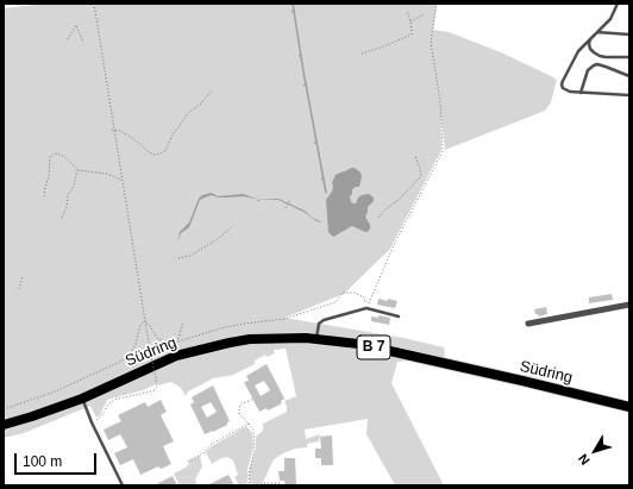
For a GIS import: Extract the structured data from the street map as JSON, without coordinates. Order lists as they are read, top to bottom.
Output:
{
  "streets": {
    "main road": ["B 7", "Südring"]
  },
  "scale_bar": "100 m",
  "north": "bottom left"
}
